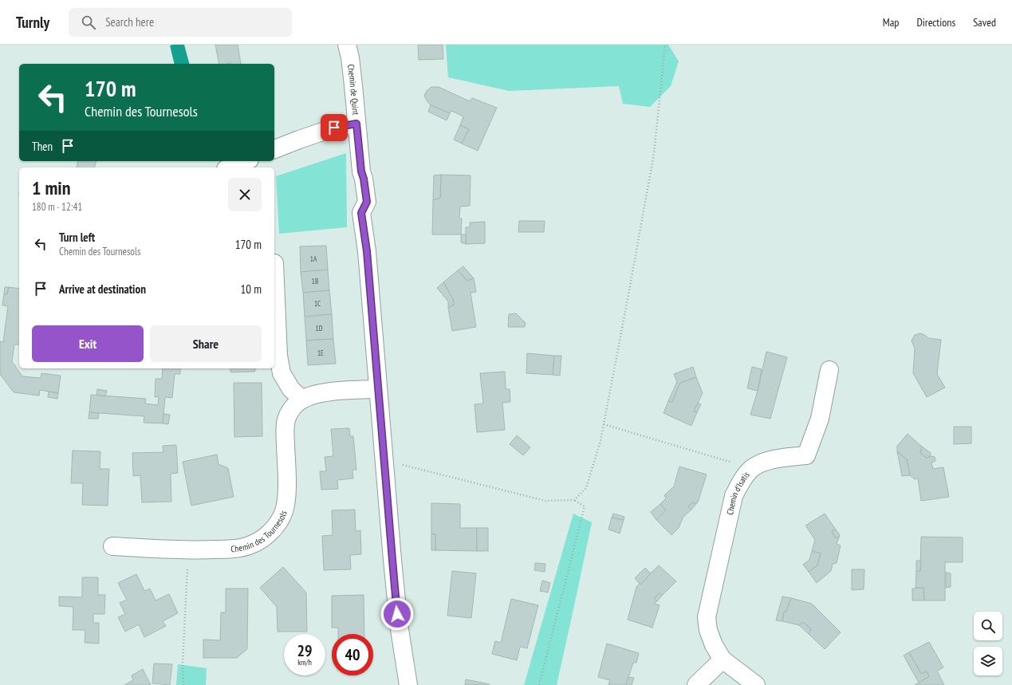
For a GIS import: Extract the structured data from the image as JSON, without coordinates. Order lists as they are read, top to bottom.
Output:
{
  "streets": {
    "street": ["Chemin de Quint", "Chemin d'Isatis", "Chemin des Tournesols"]
  },
  "crossings": [
    ["Chemin de Quint", "Chemin des Tournesols"]
  ],
  "house_numbers": [
    "1A",
    "1B",
    "1C",
    "1D",
    "1E"
  ],
  "page": {
    "header": "Turnly",
    "search": "Search here",
    "nav": ["Map", "Directions", "Saved"],
    "turn": ["170 m", "Chemin des Tournesols"],
    "then": "Then",
    "heading": ["1 min", "180 m · 12:41"],
    "list": [
      {
        "name": "Turn left",
        "note": "Chemin des Tournesols",
        "value": "170 m"
      },
      {
        "name": "Arrive at destination",
        "value": "10 m"
      }
    ],
    "buttons": ["Exit", "Share"],
    "speed": "29 km/h",
    "limit": "40"
  }
}
